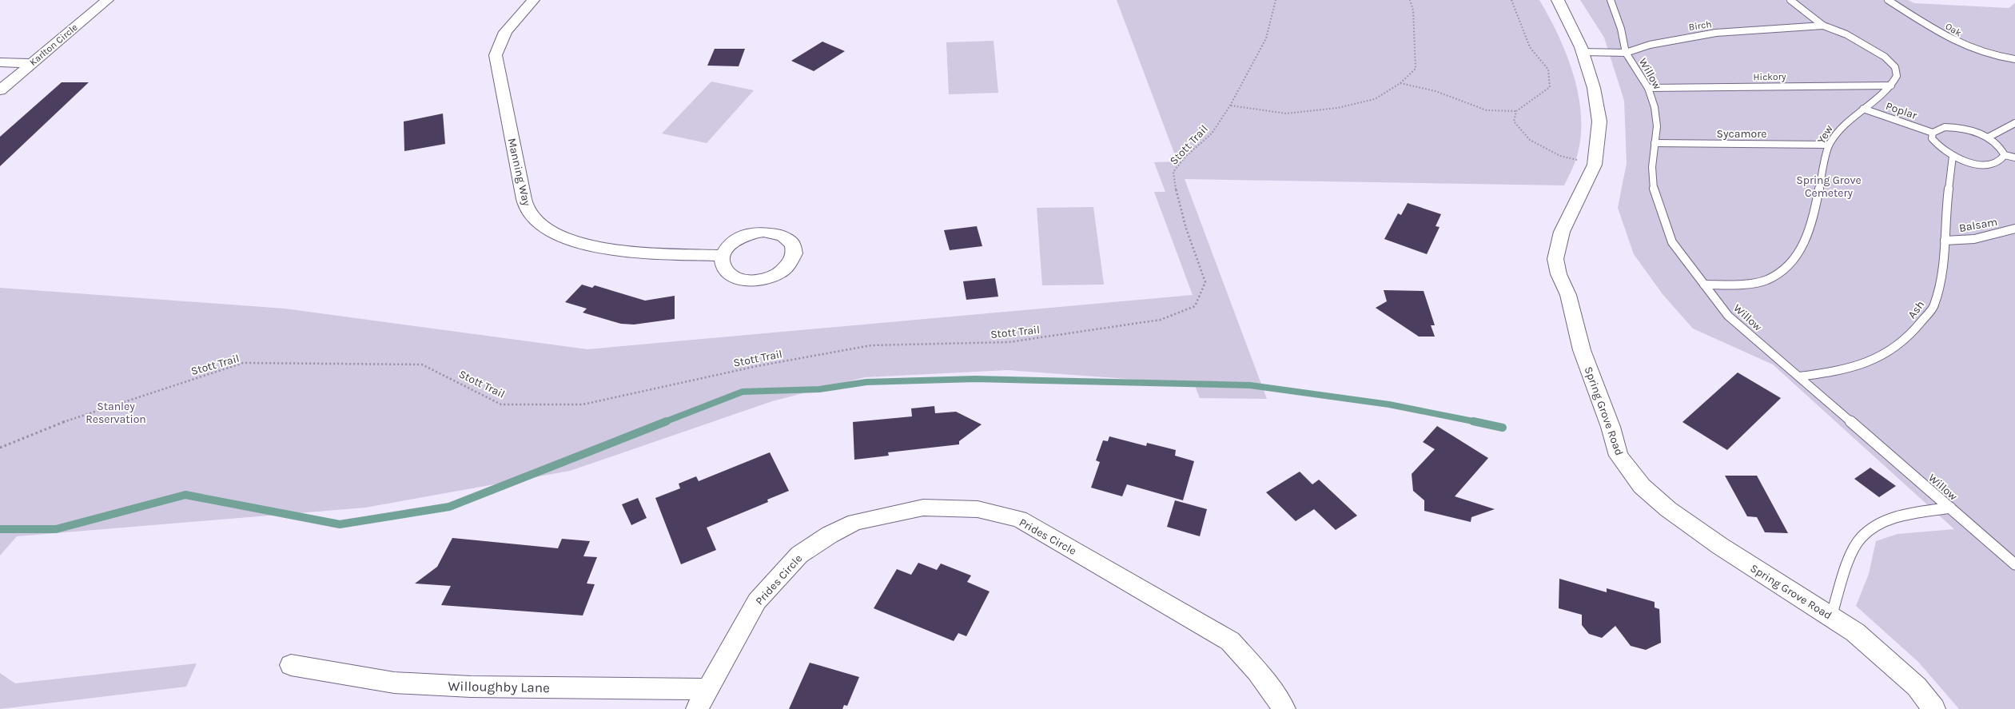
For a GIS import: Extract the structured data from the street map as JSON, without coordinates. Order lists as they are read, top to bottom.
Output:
{
  "streets": {
    "street": [
      "Karlton Circle",
      "Manning Way",
      "Spring Grove Road",
      "Prides Circle",
      "Willoughby Lane"
    ],
    "lane": [
      "Birch",
      "Oak",
      "Willow",
      "Hickory",
      "Poplar",
      "Sycamore",
      "Yew",
      "Balsam",
      "Ash"
    ],
    "path": ["Stott Trail"]
  },
  "crossings": [
    ["Birch", "Willow"],
    ["Birch", "Spring Grove Road"],
    ["Willow", "Hickory"],
    ["Willow", "Sycamore"],
    ["Willow", "Yew"],
    ["Willow", "Ash"],
    ["Hickory", "Yew"],
    ["Poplar", "Yew"],
    ["Sycamore", "Yew"],
    ["Balsam", "Ash"],
    ["Prides Circle", "Willoughby Lane"]
  ],
  "parks": ["Spring Grove Cemetery", "Stanley Reservation"]
}
